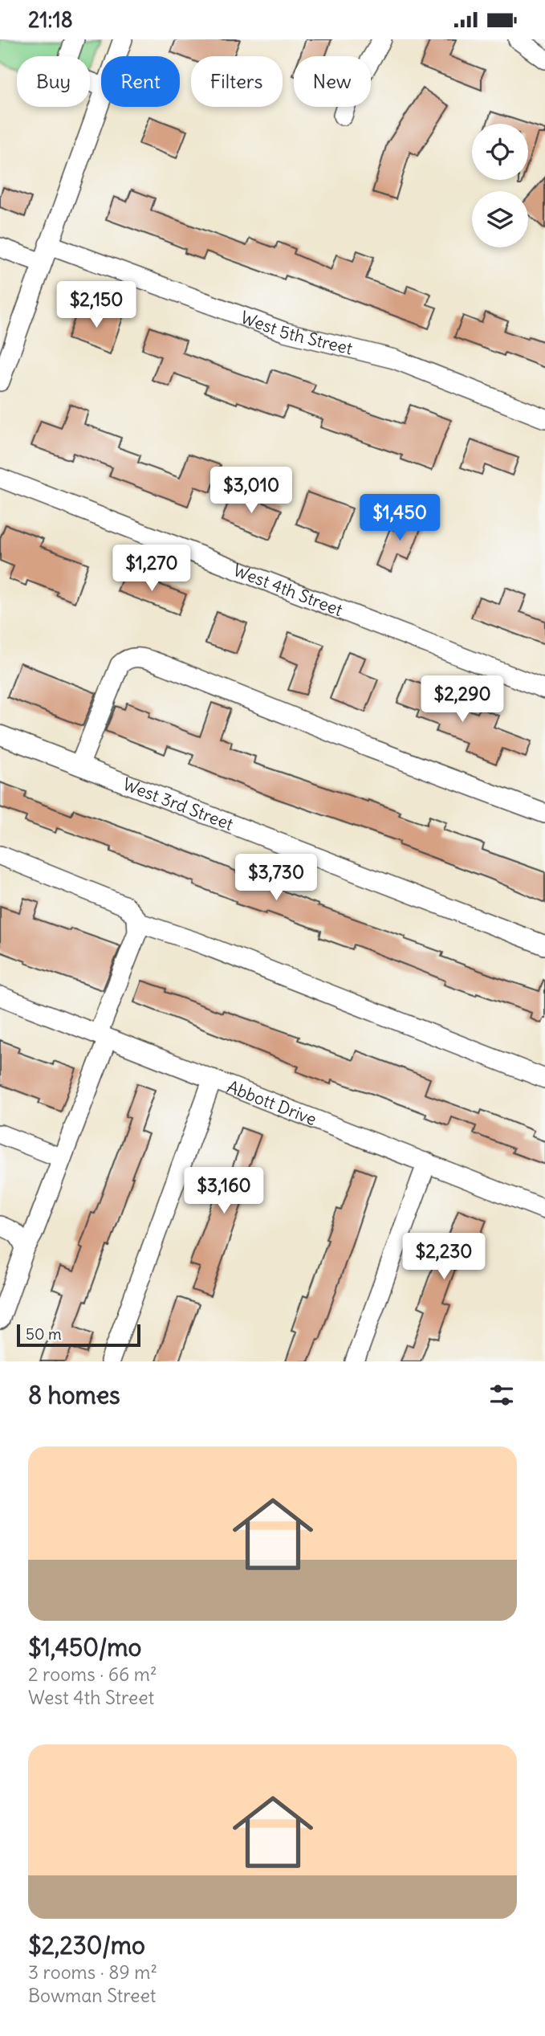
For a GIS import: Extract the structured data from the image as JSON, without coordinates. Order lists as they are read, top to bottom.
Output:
{
  "streets": {
    "street": [
      "West 5th Street",
      "West 4th Street",
      "West 3rd Street",
      "Abbott Drive"
    ]
  },
  "scale_bar": "50 m",
  "page": {
    "status": "21:18",
    "chip": [
      "Buy",
      "Rent",
      "Filters",
      "New"
    ],
    "price": [
      "$2,150",
      "$3,010",
      "$1,450",
      "$1,270",
      "$2,290",
      "$3,730",
      "$3,160",
      "$2,230"
    ],
    "scale": "50 m",
    "heading": "8 homes",
    "list": [
      {
        "name": "$1,450/mo",
        "note": "2 rooms · 66 m² · West 4th Street"
      },
      {
        "name": "$2,230/mo",
        "note": "3 rooms · 89 m² · Bowman Street"
      }
    ]
  }
}
